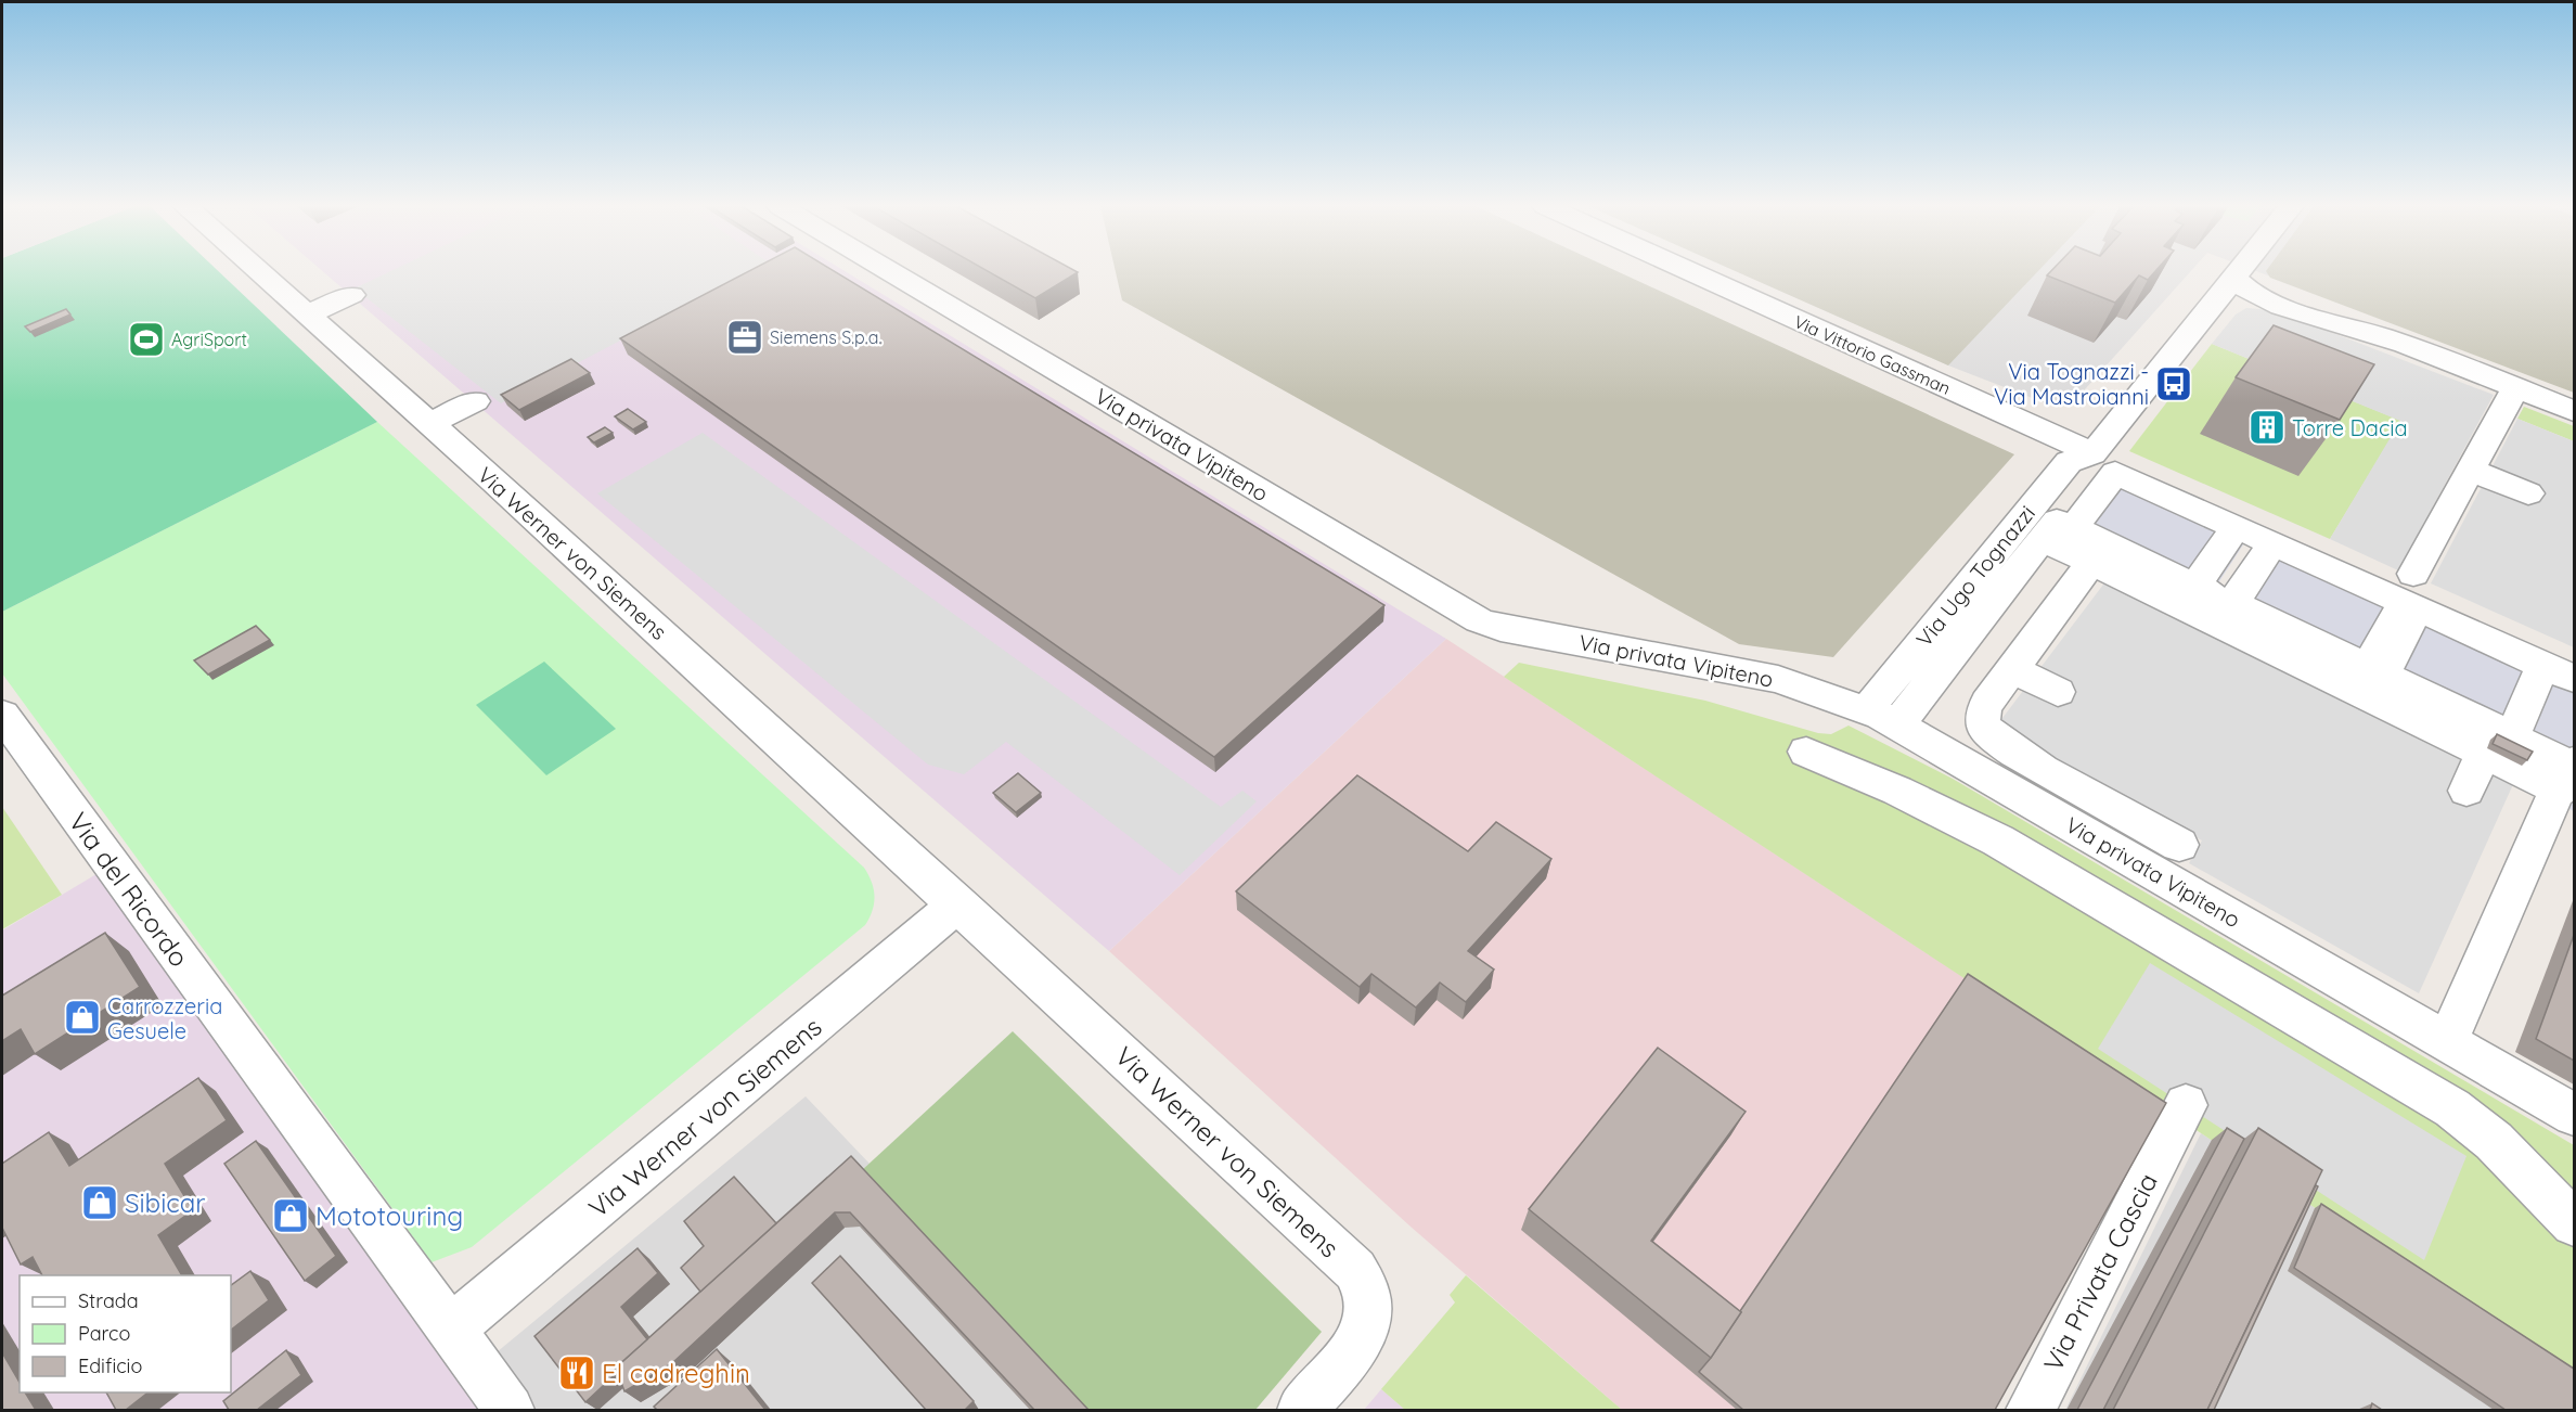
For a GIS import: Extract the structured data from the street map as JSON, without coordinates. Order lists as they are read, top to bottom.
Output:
{
  "streets": {
    "street": [
      "Via Vittorio Gassman",
      "Via privata Vipiteno",
      "Via Werner von Siemens",
      "Via Ugo Tognazzi",
      "Via del Ricordo",
      "Via Privata Cascia"
    ]
  },
  "crossings": [
    ["Via Vittorio Gassman", "Via Ugo Tognazzi"],
    ["Via privata Vipiteno", "Via Ugo Tognazzi"],
    ["Via Werner von Siemens", "Via del Ricordo"]
  ],
  "places": {
    "office": ["Siemens S.p.a."],
    "sports": ["AgriSport"],
    "bus stop": ["Via Tognazzi - Via Mastroianni"],
    "building": ["Torre Dacia"],
    "shop": ["Carrozzeria Gesuele", "Sibicar", "Mototouring"],
    "restaurant": ["El cadreghin"]
  },
  "legend": ["Strada", "Parco", "Edificio"]
}
